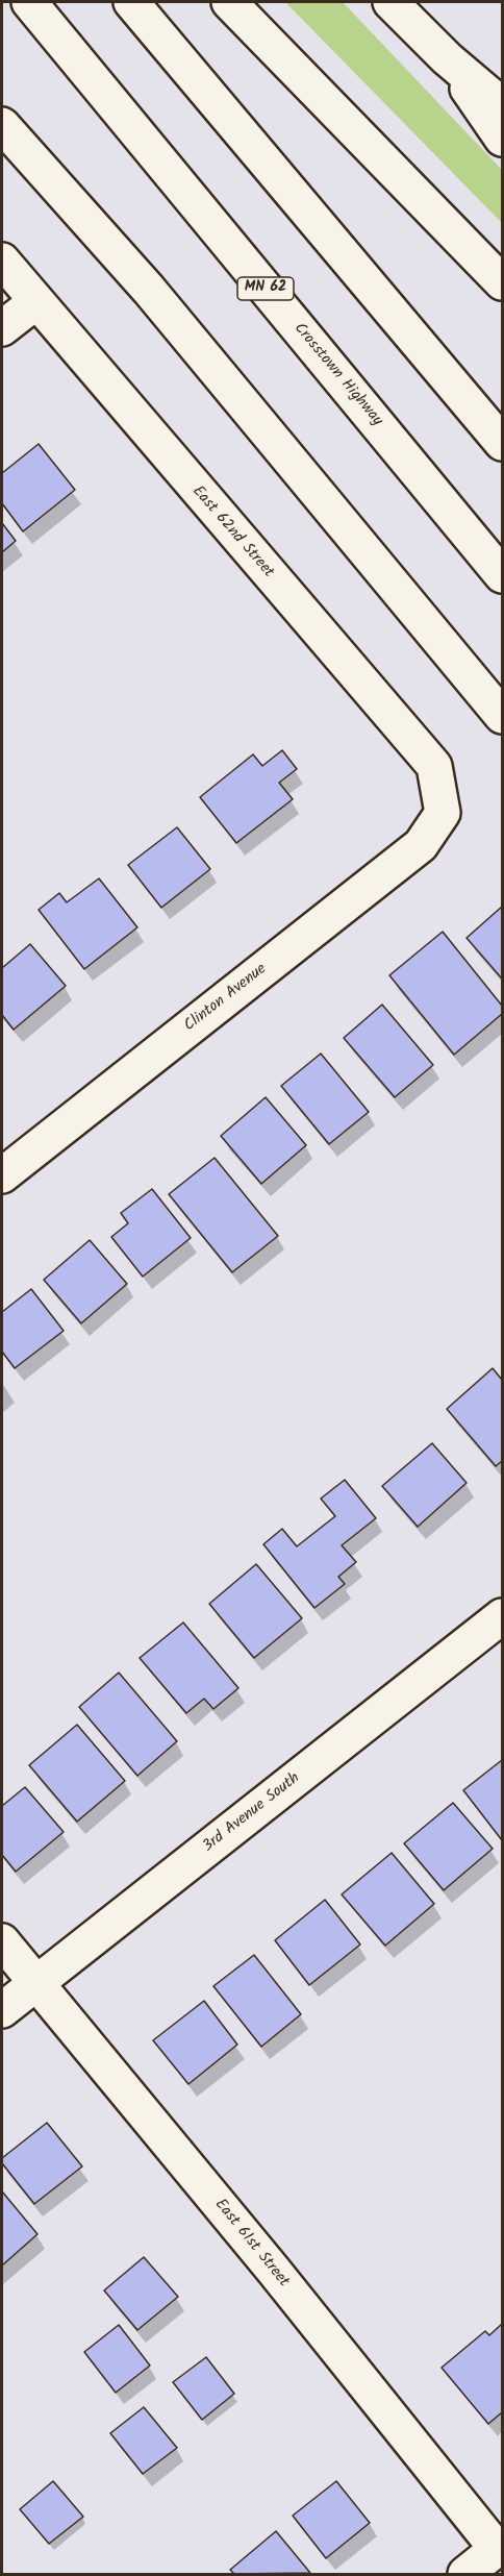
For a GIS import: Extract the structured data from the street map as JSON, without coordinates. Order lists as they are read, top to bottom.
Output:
{
  "streets": {
    "main road": [
      "MN 62",
      "Crosstown Highway",
      "East 62nd Street",
      "Clinton Avenue",
      "3rd Avenue South",
      "East 61st Street"
    ]
  },
  "crossings": [
    ["East 62nd Street", "Clinton Avenue"],
    ["3rd Avenue South", "East 61st Street"]
  ]
}
